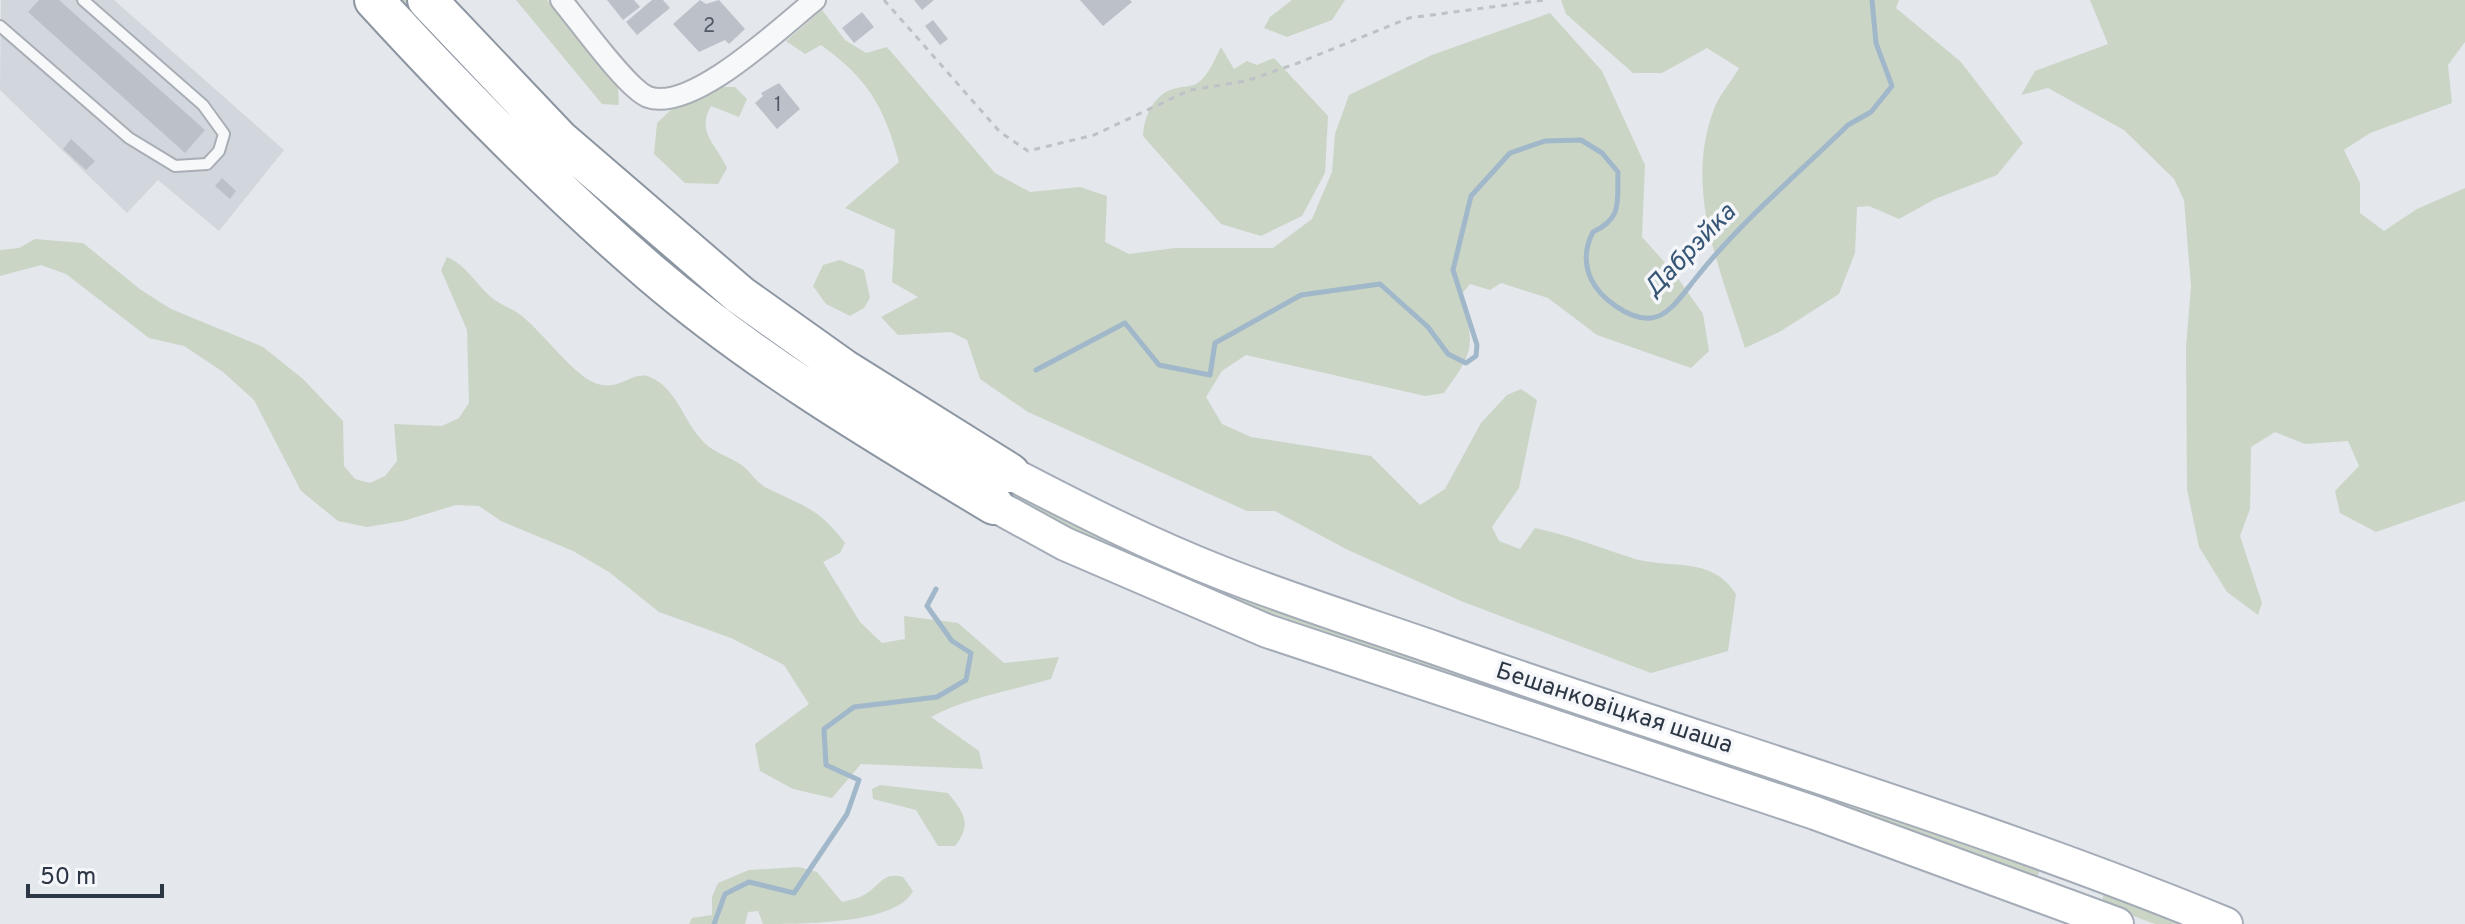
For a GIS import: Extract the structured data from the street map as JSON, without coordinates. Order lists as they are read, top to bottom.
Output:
{
  "streets": {
    "main road": ["Бешанковіцкая шаша"]
  },
  "water": ["Дабрэйка"],
  "house_numbers": ["2", "1"],
  "scale_bar": "50 m"
}
